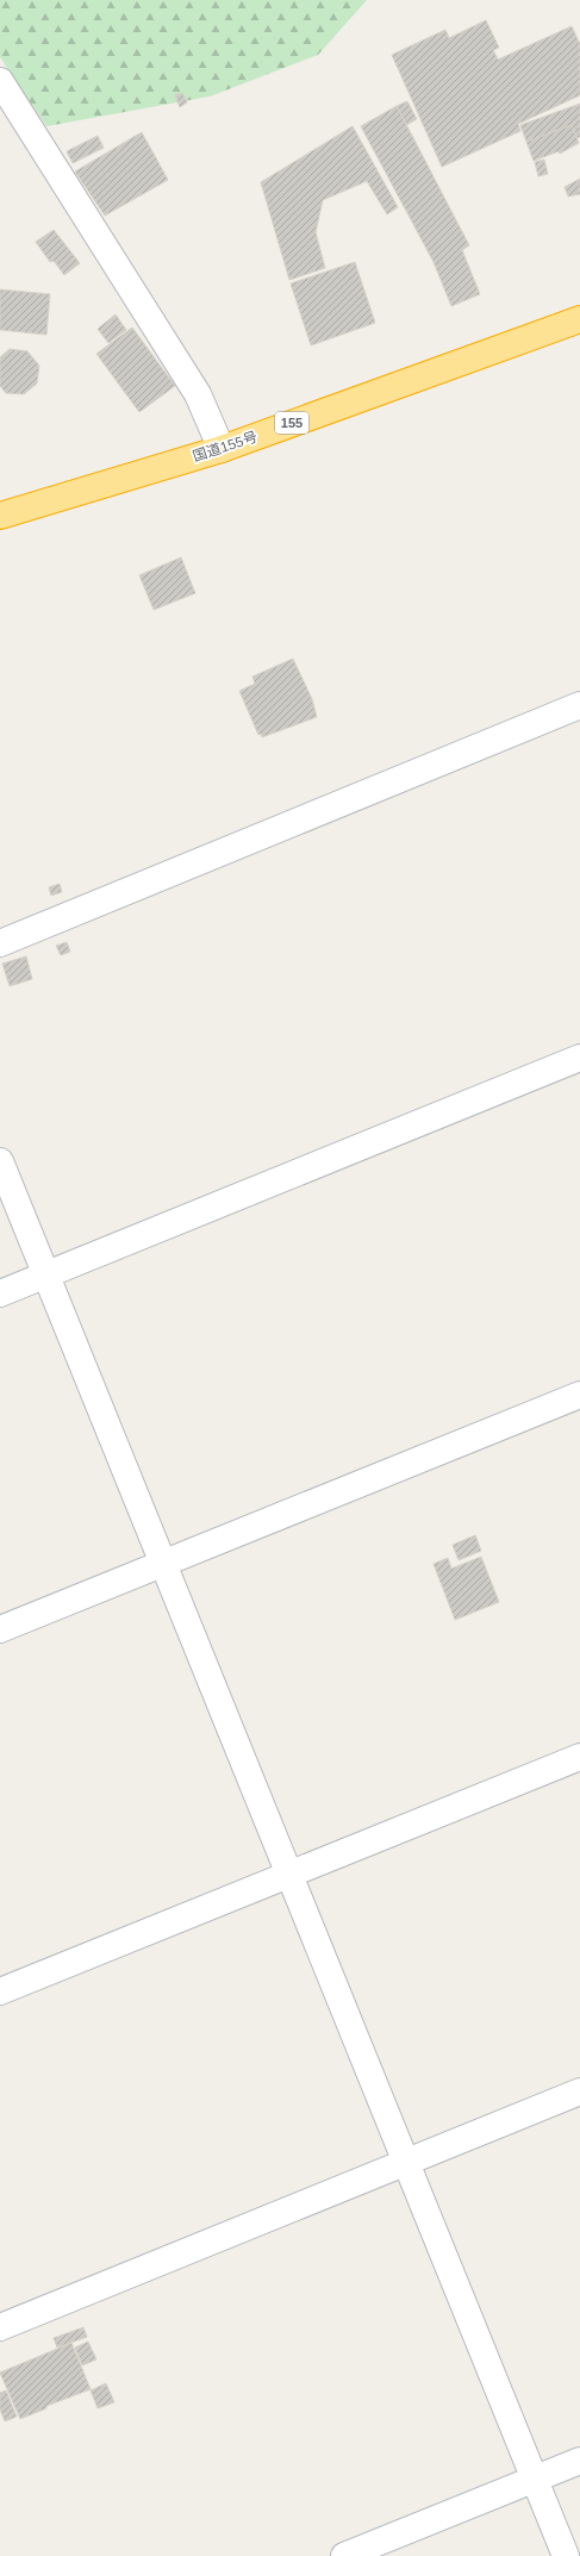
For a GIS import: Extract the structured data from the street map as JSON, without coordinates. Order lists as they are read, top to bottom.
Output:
{
  "streets": {
    "highway": ["155", "国道155号"]
  }
}
